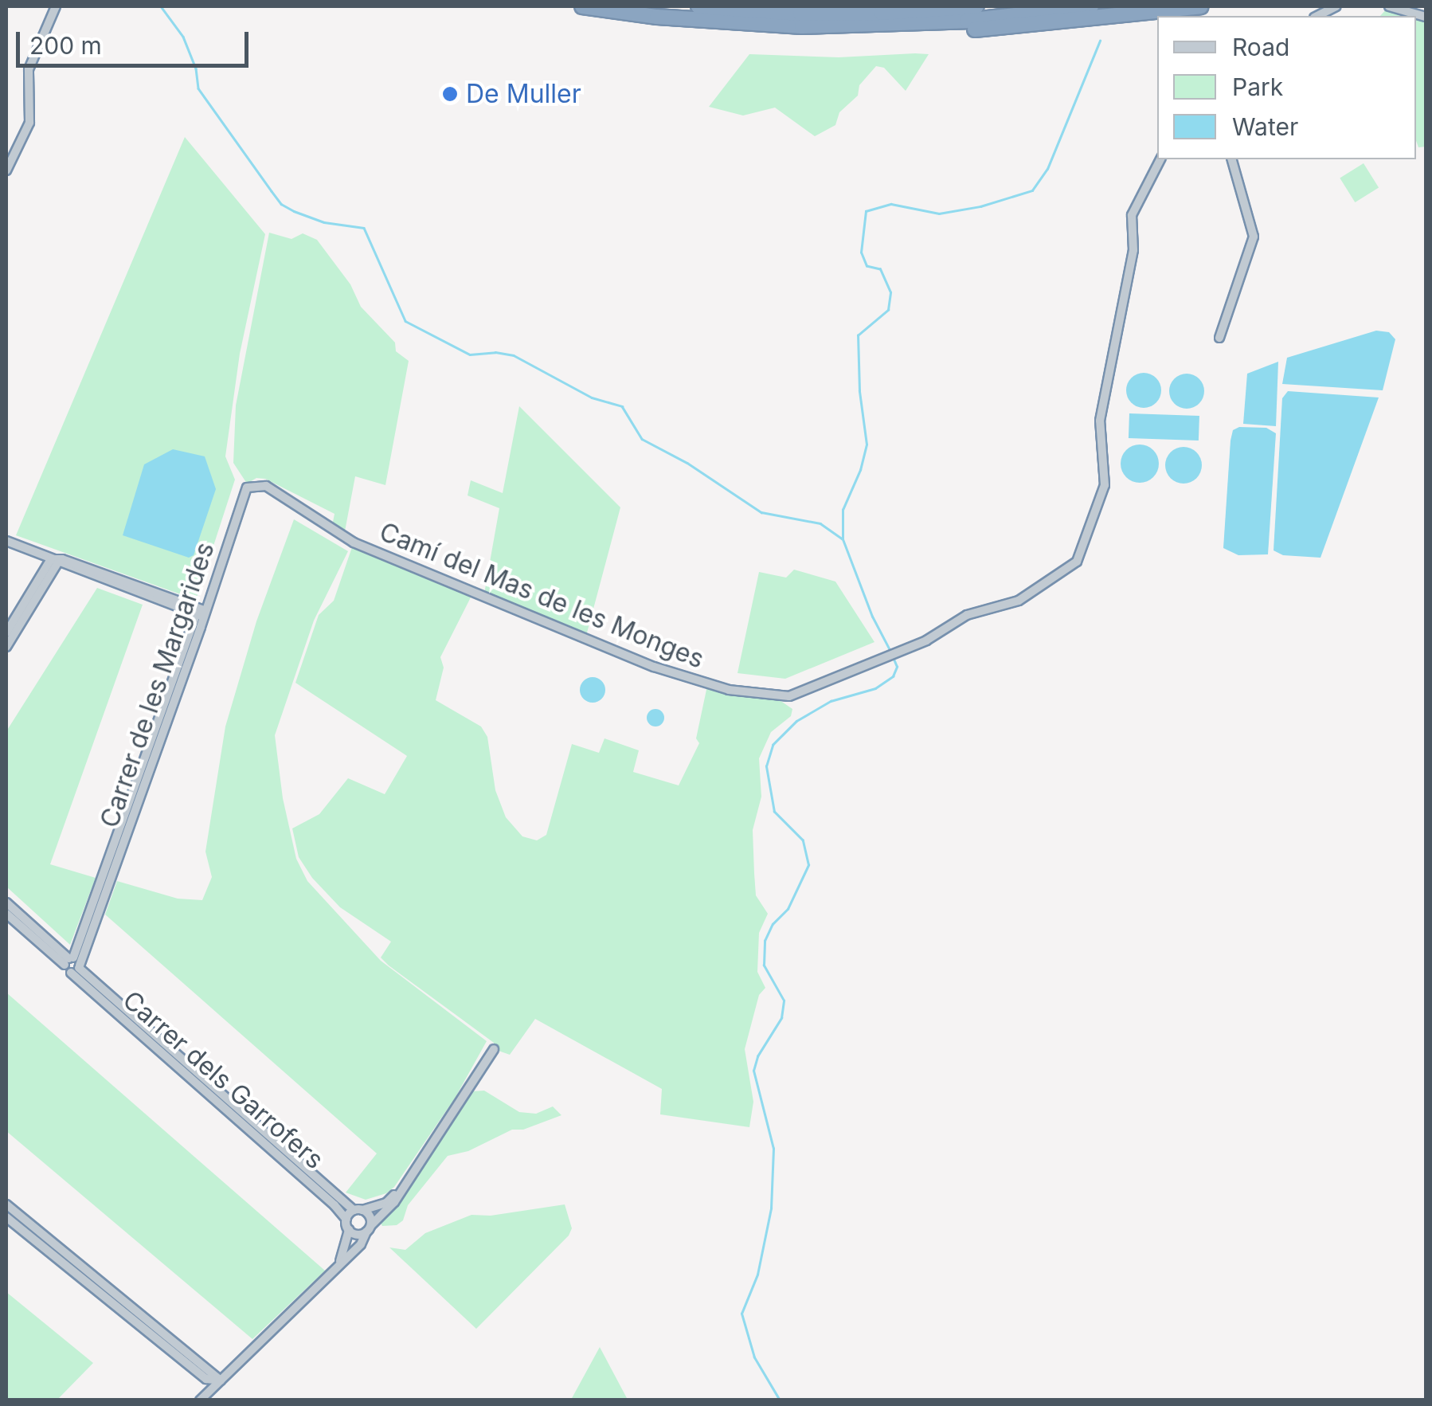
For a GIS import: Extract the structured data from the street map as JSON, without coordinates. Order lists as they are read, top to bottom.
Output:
{
  "streets": {
    "street": ["Camí del Mas de les Monges", "Carrer de les Margarides", "Carrer dels Garrofers"]
  },
  "crossings": [
    ["Camí del Mas de les Monges", "Carrer de les Margarides"],
    ["Carrer de les Margarides", "Carrer dels Garrofers"]
  ],
  "places": ["De Muller"],
  "legend": ["Road", "Park", "Water"],
  "scale_bar": "200 m"
}
